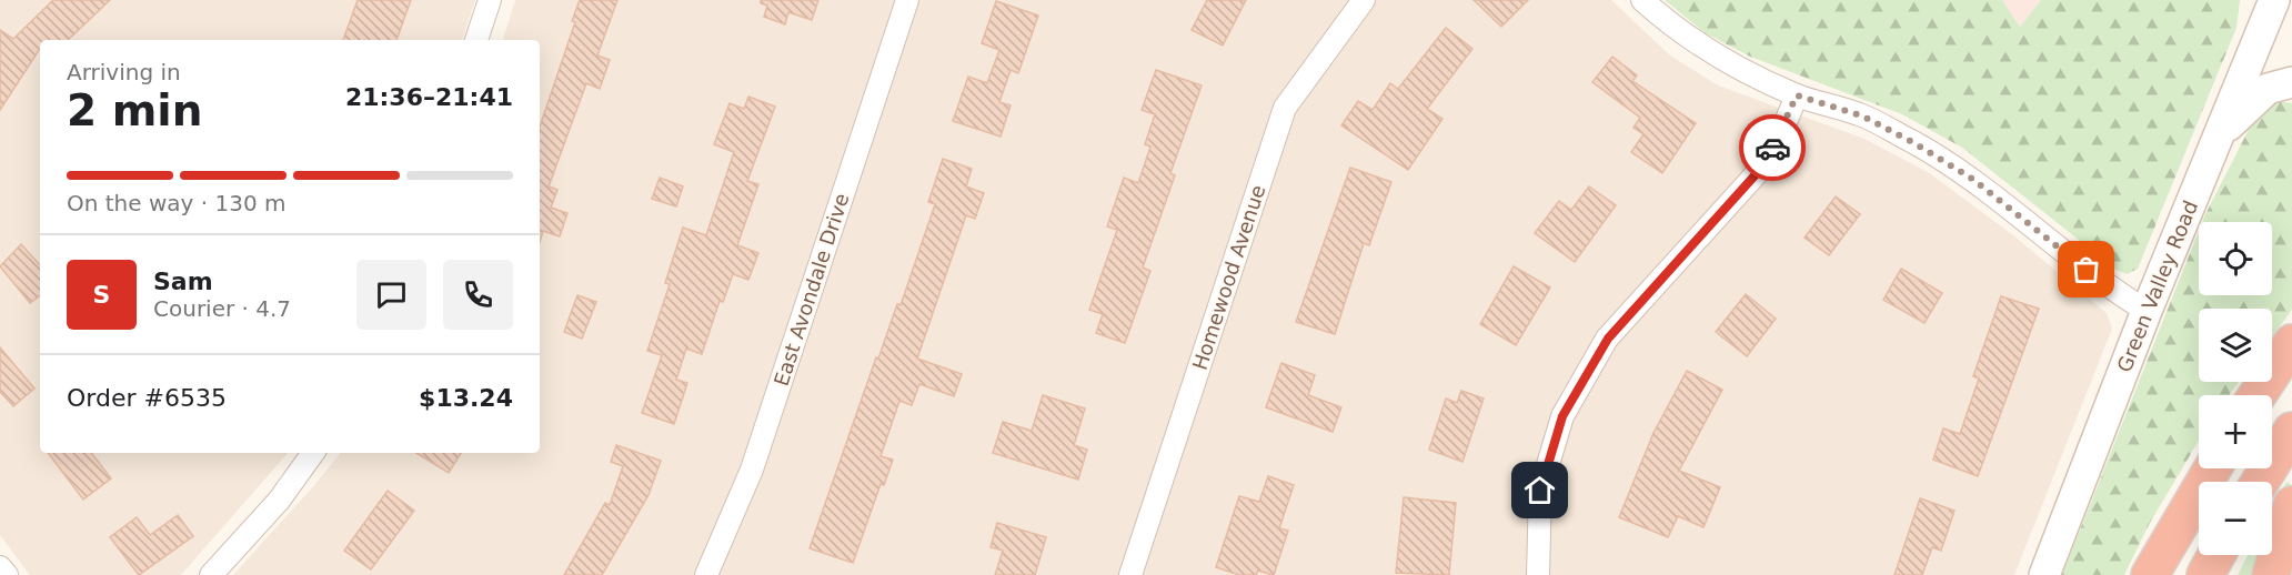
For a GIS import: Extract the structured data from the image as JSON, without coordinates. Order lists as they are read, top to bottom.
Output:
{
  "streets": {
    "main road": ["Green Valley Road"],
    "street": ["Homewood Avenue", "East Avondale Drive"]
  },
  "page": {
    "heading": ["2 min", "Arriving in", "21:36–21:41"],
    "panel": [
      "Sam",
      "Courier · 4.7",
      "Order #6535",
      "$13.24"
    ],
    "bar": "On the way · 130 m",
    "map_buttons": ["+", "−"],
    "round": "S"
  }
}
